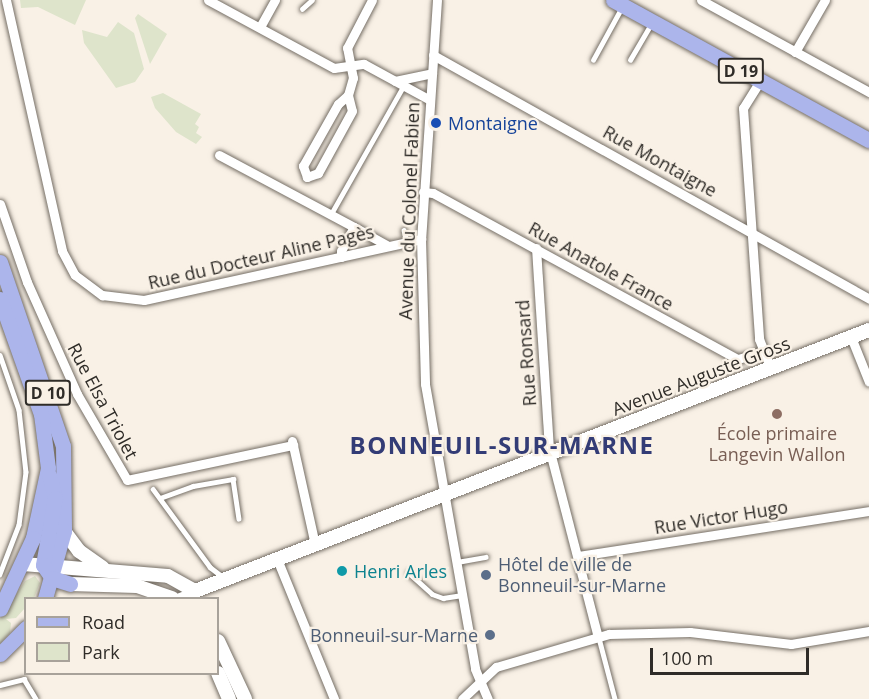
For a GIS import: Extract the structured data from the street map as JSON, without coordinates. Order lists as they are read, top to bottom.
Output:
{
  "streets": {
    "main road": ["D 19", "D 10"],
    "street": [
      "Rue Montaigne",
      "Avenue du Colonel Fabien",
      "Rue du Docteur Aline Pagès",
      "Rue Anatole France",
      "Rue Ronsard",
      "Avenue Auguste Gross",
      "Rue Elsa Triolet",
      "Rue Victor Hugo"
    ]
  },
  "crossings": [
    ["Rue Montaigne", "Avenue du Colonel Fabien"],
    ["Avenue du Colonel Fabien", "Rue du Docteur Aline Pagès"],
    ["Avenue du Colonel Fabien", "Rue Anatole France"],
    ["Avenue du Colonel Fabien", "Avenue Auguste Gross"],
    ["Rue Anatole France", "Rue Ronsard"],
    ["Rue Ronsard", "Avenue Auguste Gross"],
    ["Rue Ronsard", "Rue Victor Hugo"],
    ["Avenue Auguste Gross", "Rue Elsa Triolet"]
  ],
  "districts": ["BONNEUIL-SUR-MARNE"],
  "places": [
    "Montaigne",
    "École primaire Langevin Wallon",
    "Henri Arles",
    "Hôtel de ville de Bonneuil-sur-Marne",
    "Bonneuil-sur-Marne"
  ],
  "legend": ["Road", "Park"],
  "scale_bar": "100 m"
}
